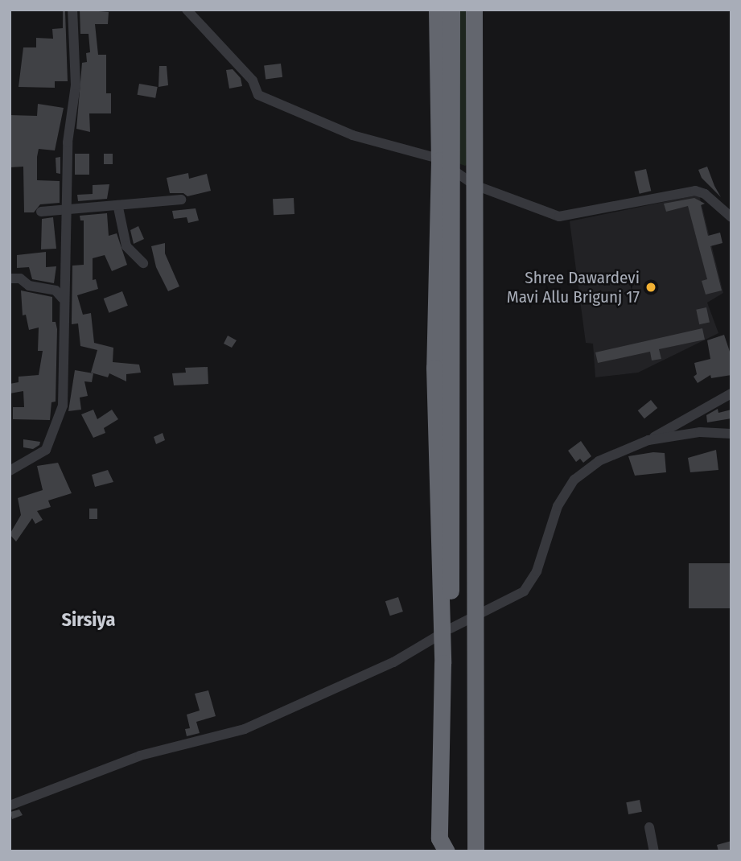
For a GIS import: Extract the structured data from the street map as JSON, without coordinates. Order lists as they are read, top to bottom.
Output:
{
  "districts": ["Sirsiya"],
  "places": ["Shree Dawardevi Mavi Allu Brigunj 17"]
}
